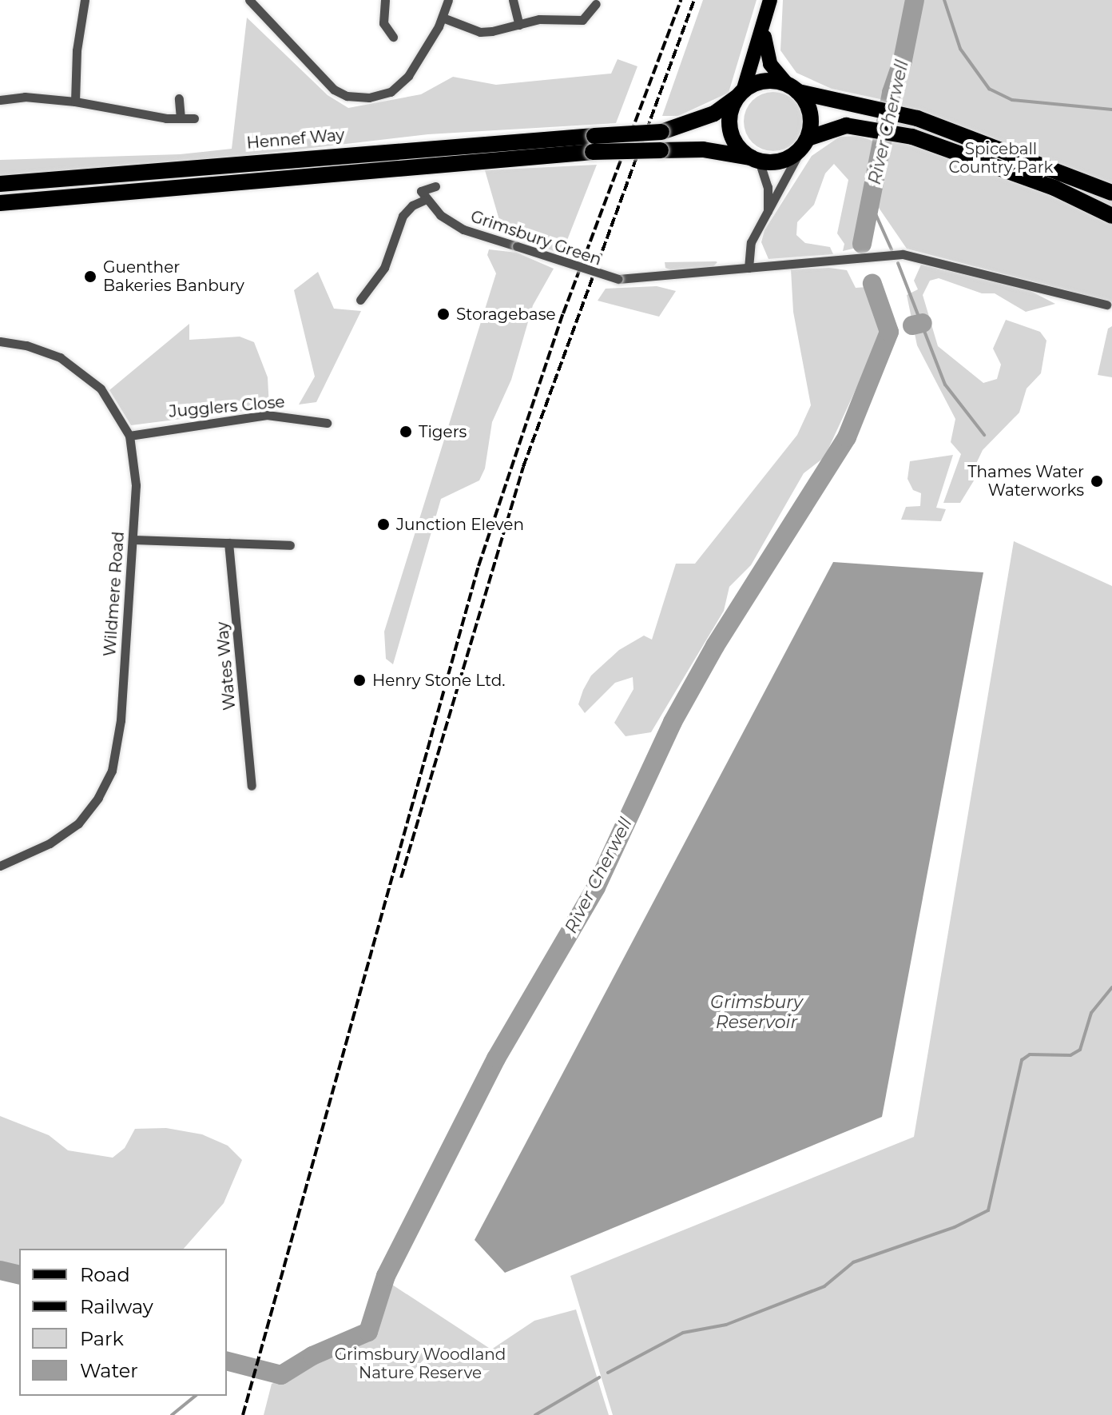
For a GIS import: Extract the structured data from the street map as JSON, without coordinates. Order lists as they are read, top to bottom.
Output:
{
  "streets": {
    "highway": ["Hennef Way"],
    "street": [
      "Grimsbury Green",
      "Jugglers Close",
      "Wildmere Road",
      "Wates Way"
    ]
  },
  "crossings": [
    ["Jugglers Close", "Wildmere Road"]
  ],
  "water": ["River Cherwell", "Grimsbury Reservoir"],
  "parks": ["Spiceball Country Park", "Grimsbury Woodland Nature Reserve"],
  "places": [
    "Guenther Bakeries Banbury",
    "Storagebase",
    "Tigers",
    "Thames Water Waterworks",
    "Junction Eleven",
    "Henry Stone Ltd."
  ],
  "legend": [
    "Road",
    "Railway",
    "Park",
    "Water"
  ]
}
